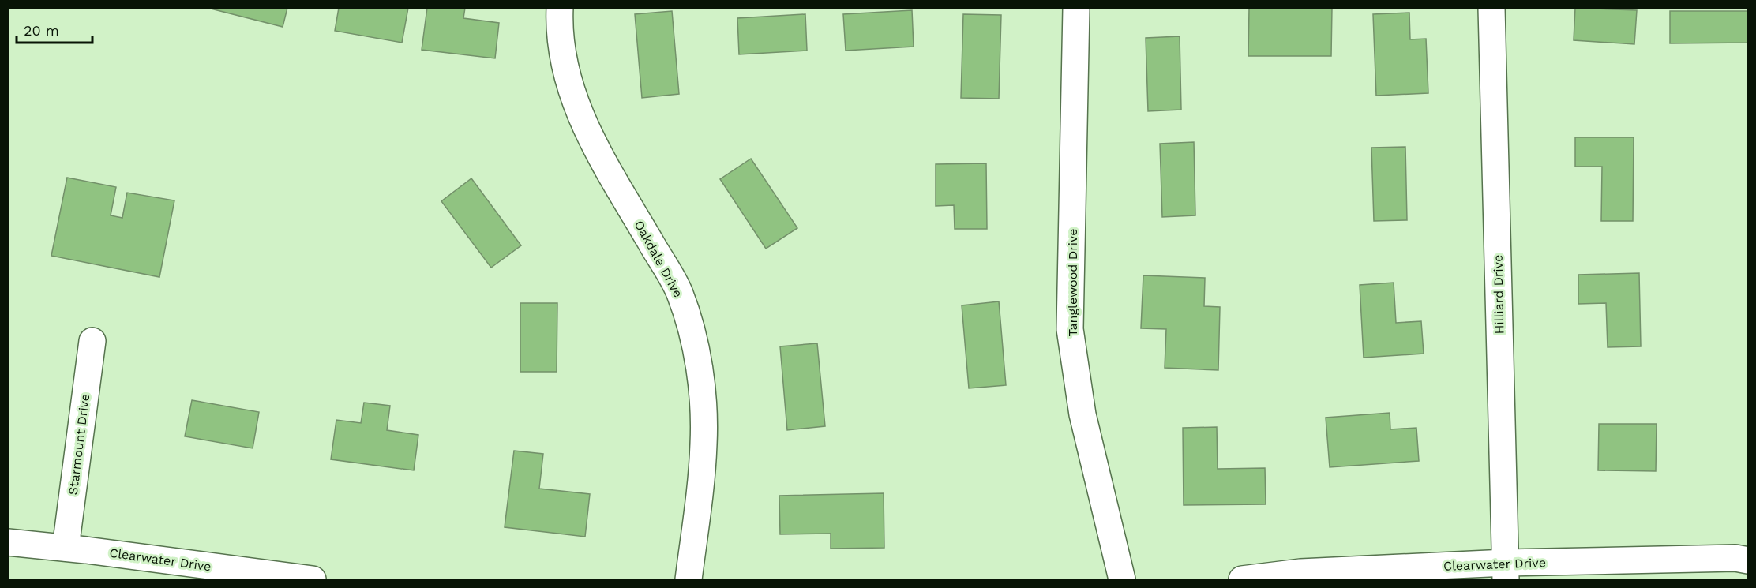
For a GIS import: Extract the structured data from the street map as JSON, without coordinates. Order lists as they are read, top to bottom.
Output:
{
  "streets": {
    "street": [
      "Oakdale Drive",
      "Tanglewood Drive",
      "Hilliard Drive",
      "Starmount Drive",
      "Clearwater Drive"
    ]
  },
  "crossings": [
    ["Hilliard Drive", "Clearwater Drive"],
    ["Starmount Drive", "Clearwater Drive"]
  ],
  "scale_bar": "20 m"
}
